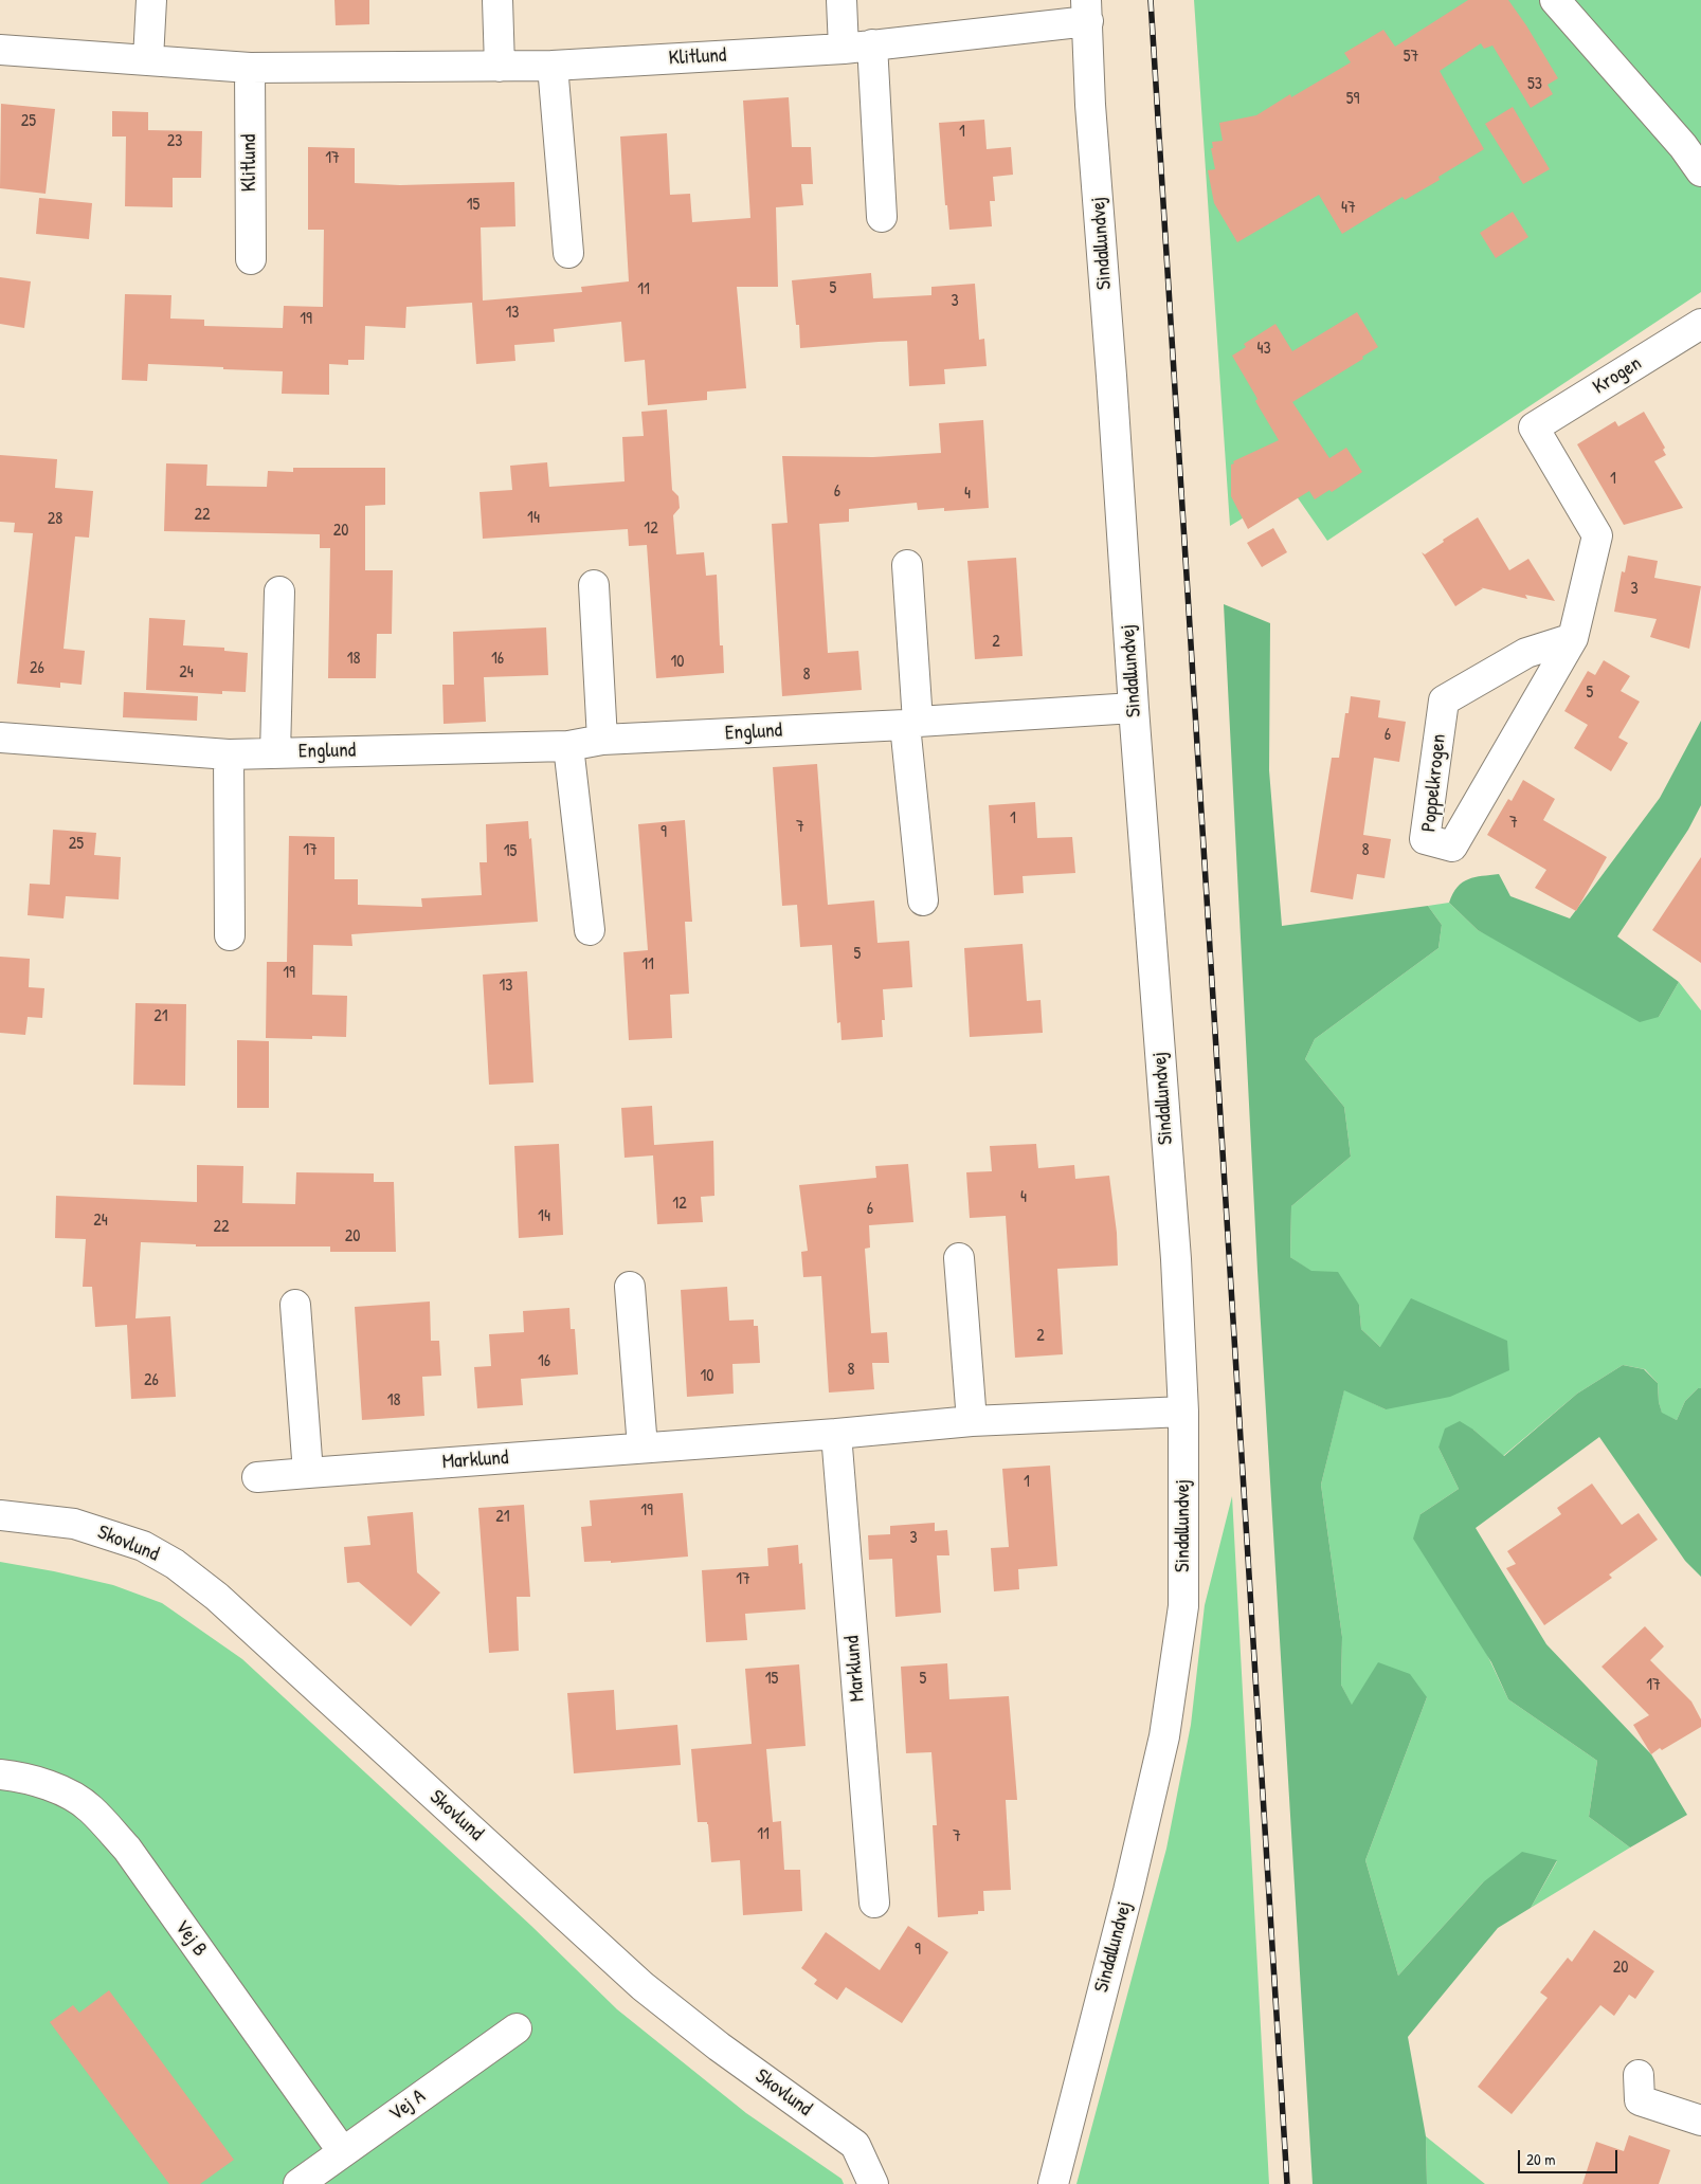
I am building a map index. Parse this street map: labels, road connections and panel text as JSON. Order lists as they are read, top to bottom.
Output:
{
  "streets": {
    "street": [
      "Klitlund",
      "Sindallundvej",
      "Krogen",
      "Englund",
      "Poppelkrogen",
      "Marklund",
      "Skovlund",
      "Vej B",
      "Vej A"
    ]
  },
  "crossings": [
    ["Klitlund", "Sindallundvej"],
    ["Sindallundvej", "Englund"],
    ["Sindallundvej", "Marklund"],
    ["Krogen", "Poppelkrogen"],
    ["Vej B", "Vej A"]
  ],
  "house_numbers": [
    "57",
    "53",
    "59",
    "25",
    "1",
    "23",
    "17",
    "15",
    "47",
    "5",
    "11",
    "3",
    "13",
    "19",
    "43",
    "1",
    "6",
    "4",
    "22",
    "14",
    "28",
    "12",
    "20",
    "3",
    "2",
    "18",
    "16",
    "10",
    "26",
    "24",
    "8",
    "5",
    "6",
    "1",
    "7",
    "7",
    "9",
    "25",
    "17",
    "8",
    "15",
    "5",
    "11",
    "19",
    "13",
    "21",
    "4",
    "12",
    "6",
    "14",
    "24",
    "22",
    "20",
    "2",
    "16",
    "8",
    "10",
    "26",
    "18",
    "1",
    "19",
    "21",
    "3",
    "17",
    "15",
    "5",
    "17",
    "11",
    "7",
    "9",
    "20"
  ],
  "scale_bar": "20 m"
}
